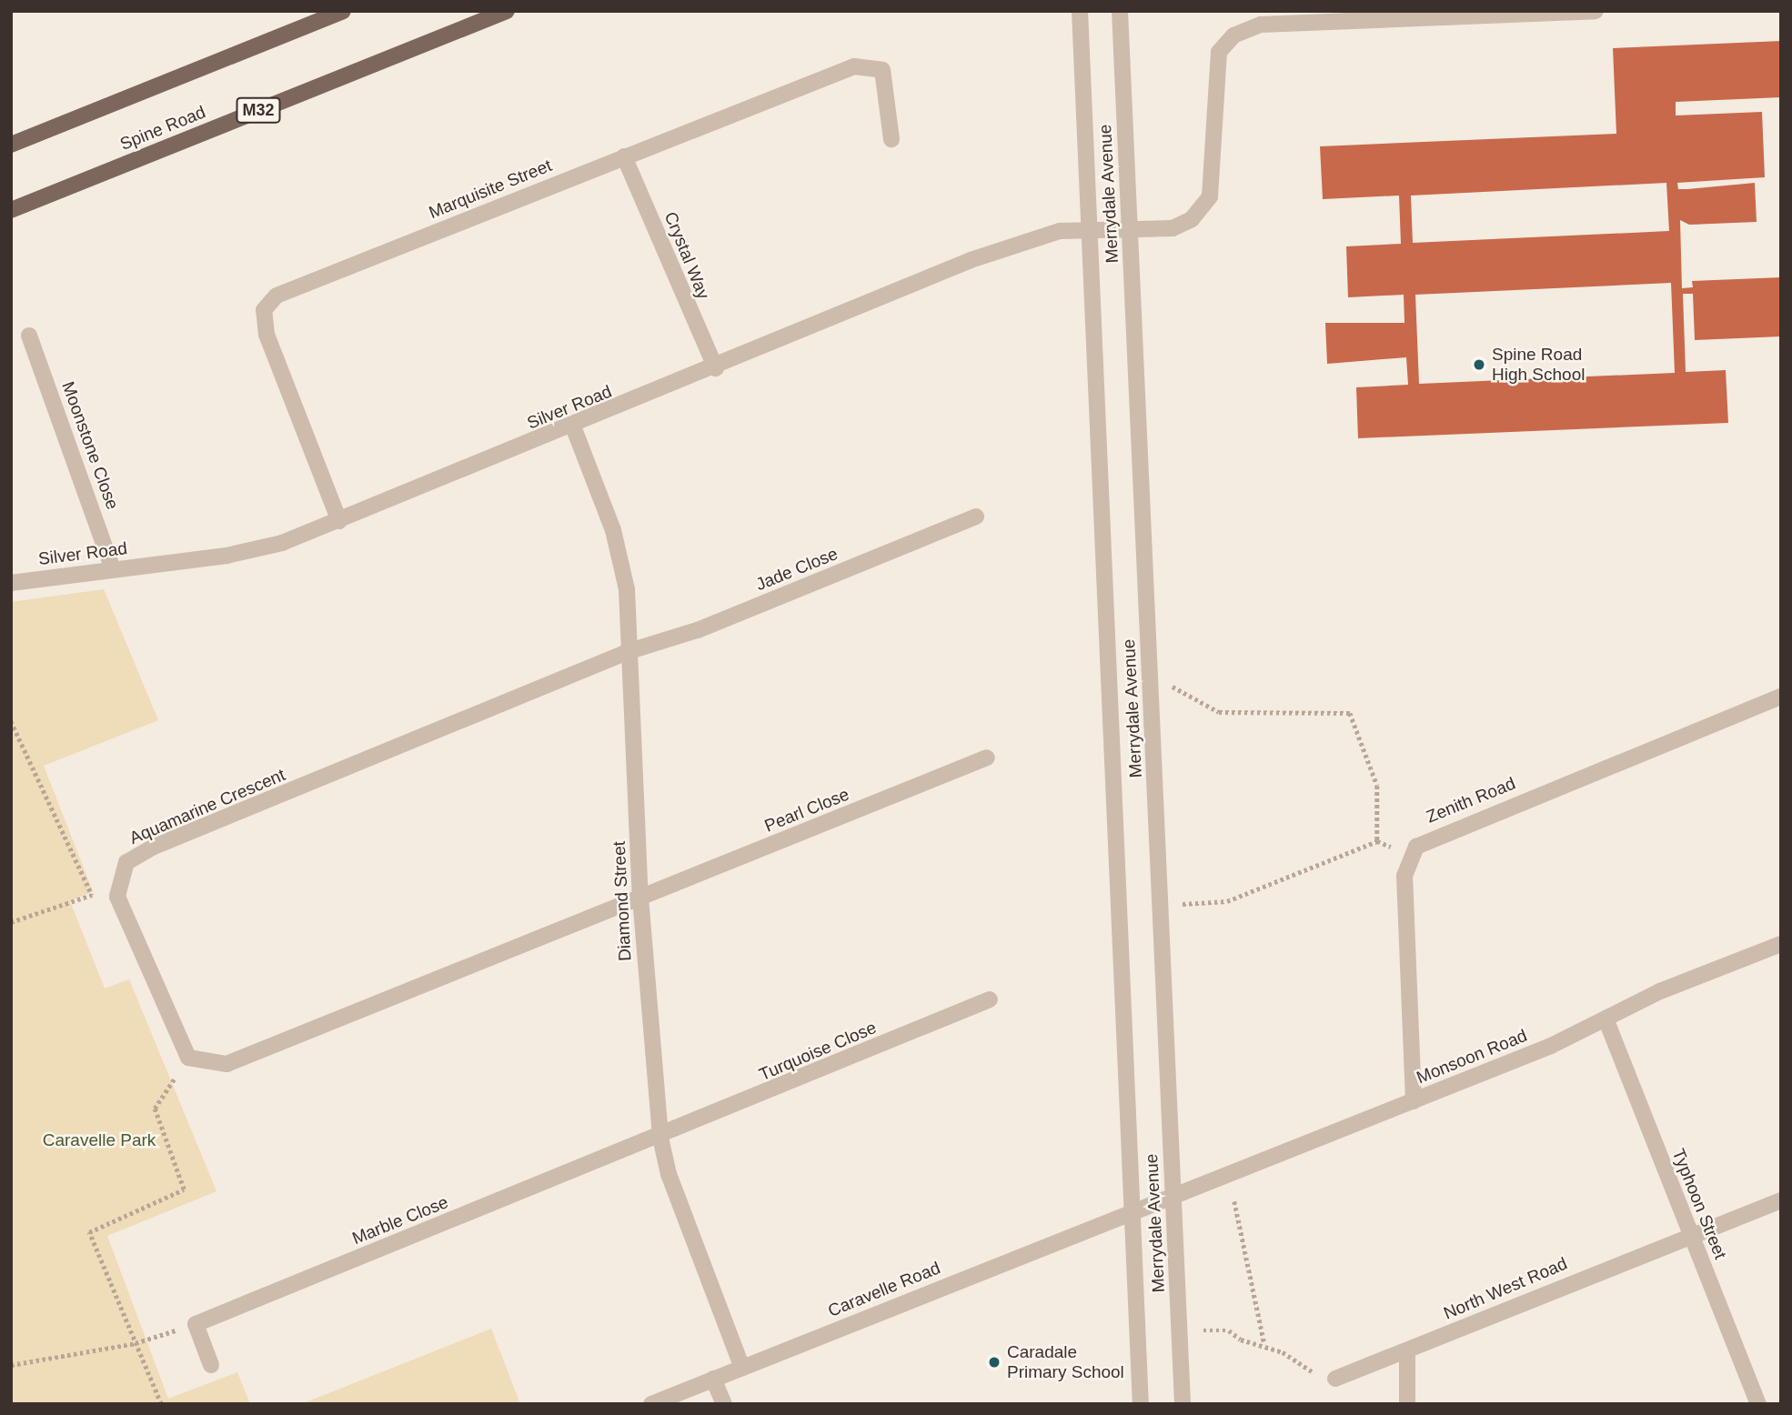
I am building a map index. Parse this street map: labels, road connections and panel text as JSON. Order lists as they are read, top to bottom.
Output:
{
  "streets": {
    "main road": ["M32", "Spine Road"],
    "street": [
      "Marquisite Street",
      "Merrydale Avenue",
      "Crystal Way",
      "Silver Road",
      "Moonstone Close",
      "Jade Close",
      "Zenith Road",
      "Aquamarine Crescent",
      "Pearl Close",
      "Diamond Street",
      "Turquoise Close",
      "Monsoon Road",
      "Typhoon Street",
      "Marble Close",
      "North West Road",
      "Caravelle Road"
    ]
  },
  "crossings": [
    ["Marquisite Street", "Crystal Way"],
    ["Marquisite Street", "Silver Road"],
    ["Merrydale Avenue", "Silver Road"],
    ["Merrydale Avenue", "Monsoon Road"],
    ["Merrydale Avenue", "Caravelle Road"],
    ["Crystal Way", "Silver Road"],
    ["Silver Road", "Moonstone Close"],
    ["Silver Road", "Diamond Street"],
    ["Jade Close", "Aquamarine Crescent"],
    ["Jade Close", "Diamond Street"],
    ["Zenith Road", "Monsoon Road"],
    ["Aquamarine Crescent", "Diamond Street"],
    ["Pearl Close", "Diamond Street"],
    ["Diamond Street", "Turquoise Close"],
    ["Diamond Street", "Marble Close"],
    ["Diamond Street", "Caravelle Road"],
    ["Turquoise Close", "Marble Close"],
    ["Monsoon Road", "Typhoon Street"],
    ["Monsoon Road", "Caravelle Road"],
    ["Typhoon Street", "North West Road"]
  ],
  "parks": ["Caravelle Park"],
  "places": ["Spine Road High School", "Caradale Primary School"]
}
